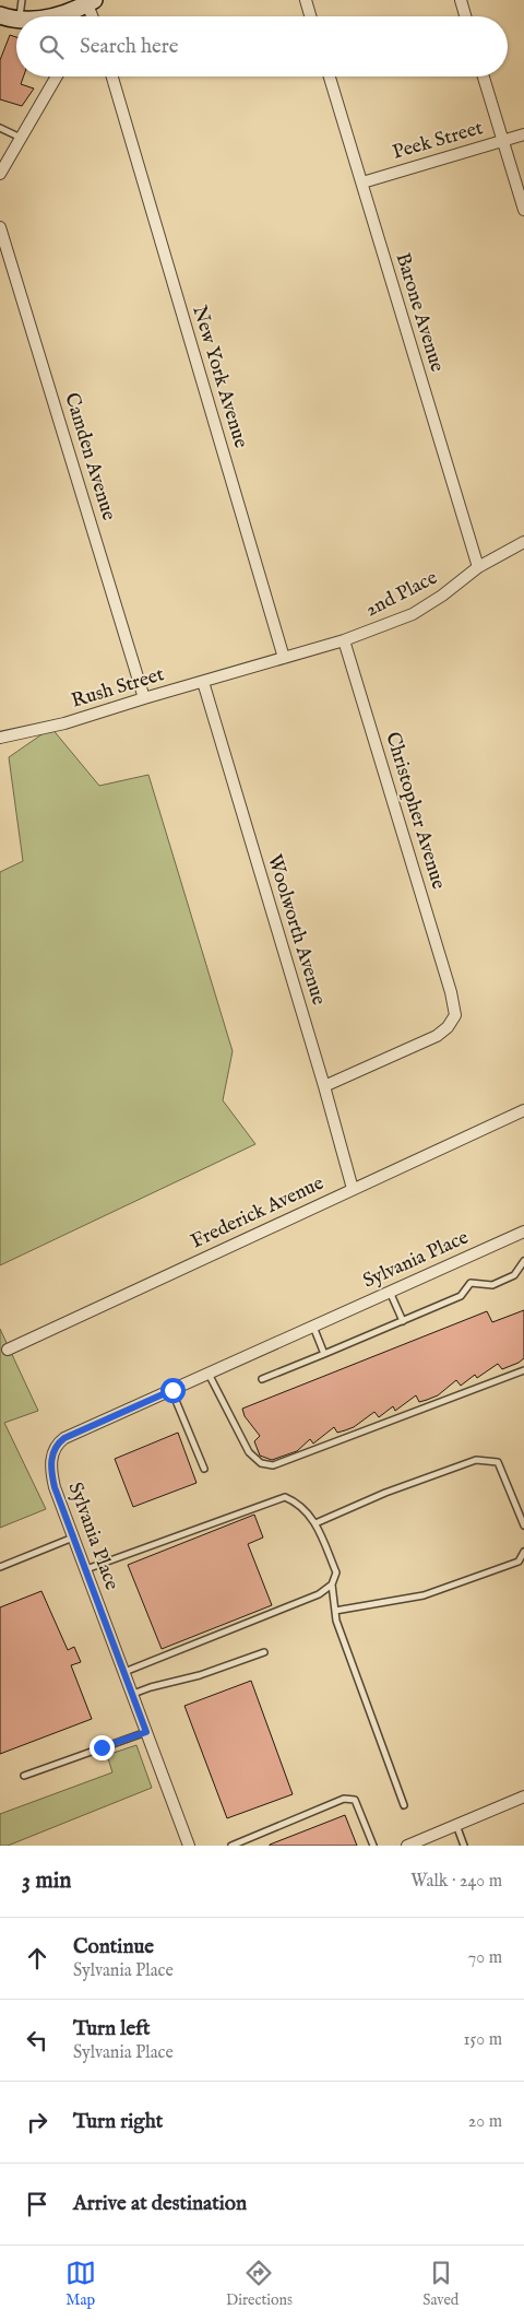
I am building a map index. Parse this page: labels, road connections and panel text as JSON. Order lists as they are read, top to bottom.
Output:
{
  "streets": {
    "street": [
      "Peek Street",
      "Barone Avenue",
      "New York Avenue",
      "Camden Avenue",
      "2nd Place",
      "Rush Street",
      "Christopher Avenue",
      "Woolworth Avenue",
      "Frederick Avenue",
      "Sylvania Place"
    ]
  },
  "crossings": [
    ["Peek Street", "Barone Avenue"],
    ["Barone Avenue", "2nd Place"],
    ["New York Avenue", "2nd Place"],
    ["New York Avenue", "Rush Street"],
    ["Camden Avenue", "Rush Street"],
    ["2nd Place", "Rush Street"],
    ["2nd Place", "Christopher Avenue"],
    ["Rush Street", "Woolworth Avenue"],
    ["Christopher Avenue", "Woolworth Avenue"],
    ["Woolworth Avenue", "Frederick Avenue"]
  ],
  "page": {
    "search": "Search here",
    "heading": ["3 min", "Walk · 240 m"],
    "list": [
      ["Continue", "Sylvania Place", "70 m"],
      ["Turn left", "Sylvania Place", "150 m"],
      ["Turn right", "20 m"],
      "Arrive at destination"
    ],
    "nav": ["Map", "Directions", "Saved"]
  }
}
